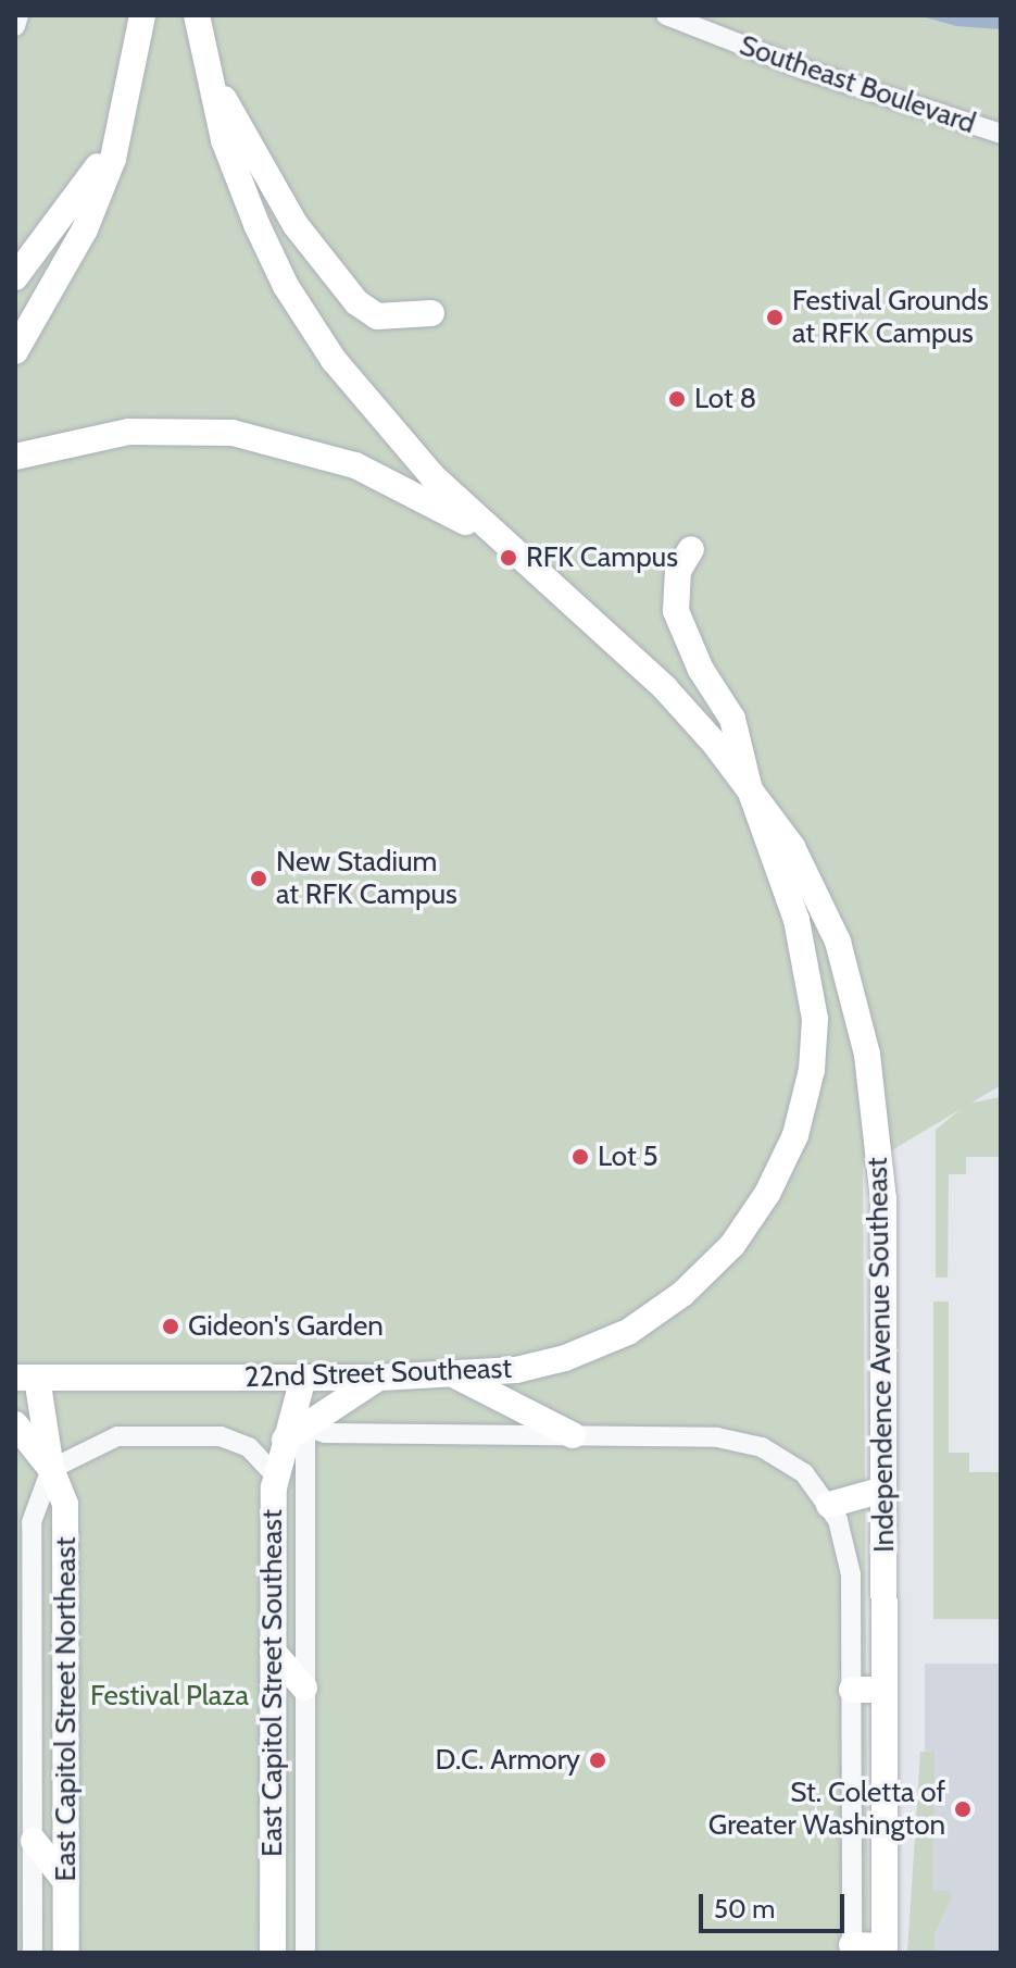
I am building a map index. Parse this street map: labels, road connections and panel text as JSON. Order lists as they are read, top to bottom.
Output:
{
  "streets": {
    "main road": [
      "Independence Avenue Southeast",
      "22nd Street Southeast",
      "East Capitol Street Southeast",
      "East Capitol Street Northeast"
    ],
    "street": ["Southeast Boulevard"]
  },
  "crossings": [
    ["Independence Avenue Southeast", "22nd Street Southeast"],
    ["22nd Street Southeast", "East Capitol Street Southeast"]
  ],
  "parks": ["Festival Plaza"],
  "places": [
    "Festival Grounds at RFK Campus",
    "Lot 8",
    "RFK Campus",
    "New Stadium at RFK Campus",
    "Lot 5",
    "Gideon's Garden",
    "D.C. Armory",
    "St. Coletta of Greater Washington"
  ],
  "scale_bar": "50 m"
}
